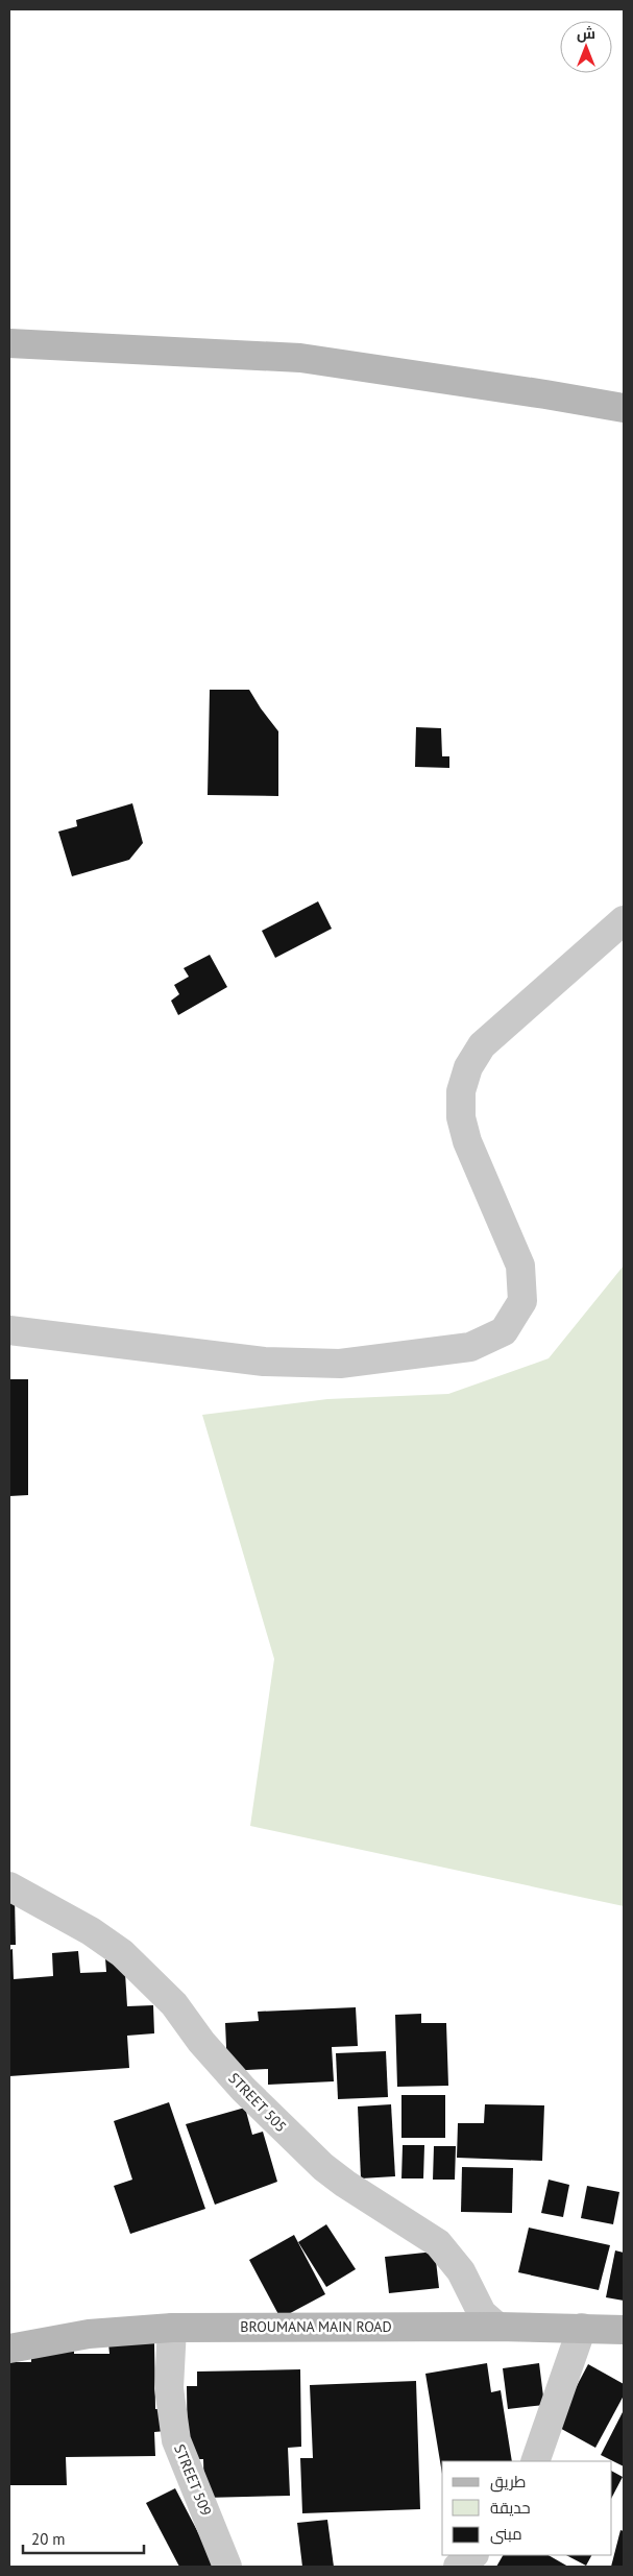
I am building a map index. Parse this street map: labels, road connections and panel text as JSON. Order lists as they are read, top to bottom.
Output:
{
  "streets": {
    "street": ["STREET 505", "BROUMANA MAIN ROAD", "STREET 509"]
  },
  "crossings": [
    ["STREET 505", "BROUMANA MAIN ROAD"],
    ["BROUMANA MAIN ROAD", "STREET 509"]
  ],
  "legend": ["طريق", "حديقة", "مبنى"],
  "scale_bar": "20 m",
  "north": "top"
}
